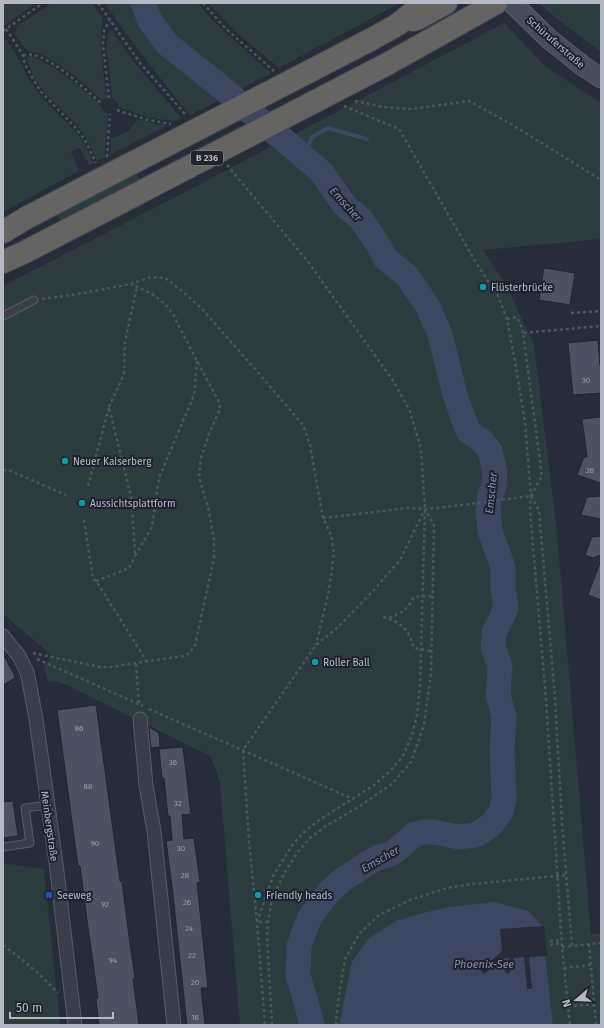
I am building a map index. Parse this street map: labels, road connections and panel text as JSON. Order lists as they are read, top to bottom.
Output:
{
  "streets": {
    "highway": ["B 236"],
    "main road": ["Schüruferstraße"],
    "street": ["Meinbergstraße"]
  },
  "water": ["Emscher", "Phoenix-See"],
  "places": {
    "other": [
      "Flüsterbrücke",
      "Neuer Kaiserberg",
      "Aussichtsplattform",
      "Roller Ball",
      "Friendly heads"
    ],
    "transit": ["Seeweg"]
  },
  "house_numbers": [
    "30",
    "26",
    "86",
    "36",
    "88",
    "32",
    "90",
    "30",
    "28",
    "26",
    "92",
    "24",
    "22",
    "94",
    "20",
    "16"
  ],
  "scale_bar": "50 m",
  "north": "left"
}
